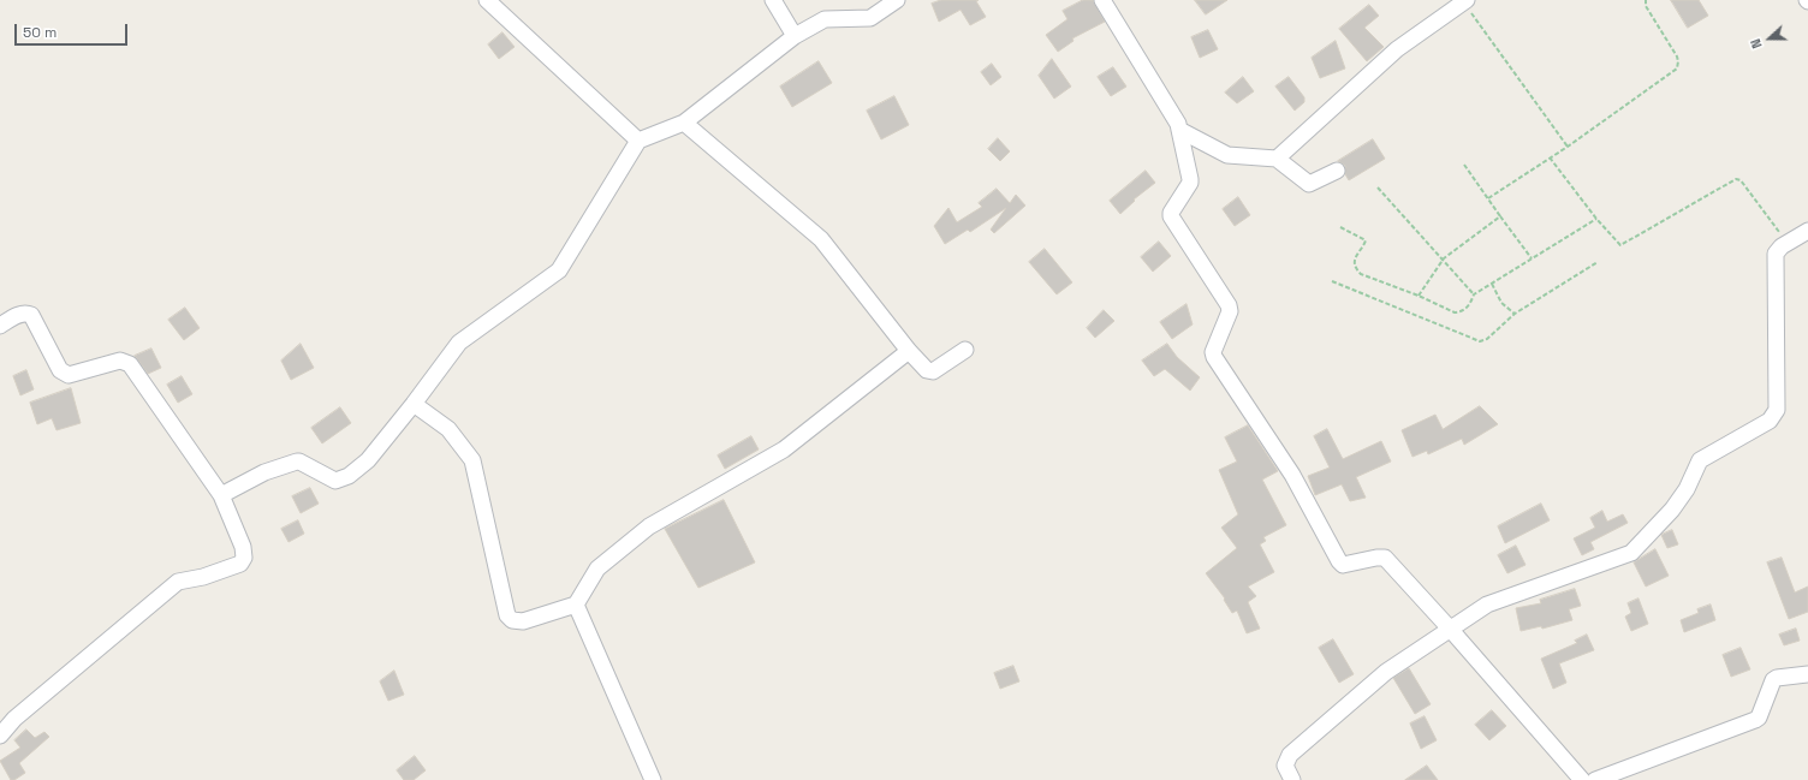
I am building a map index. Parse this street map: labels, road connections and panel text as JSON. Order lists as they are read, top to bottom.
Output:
{
  "scale_bar": "50 m",
  "north": "left"
}
